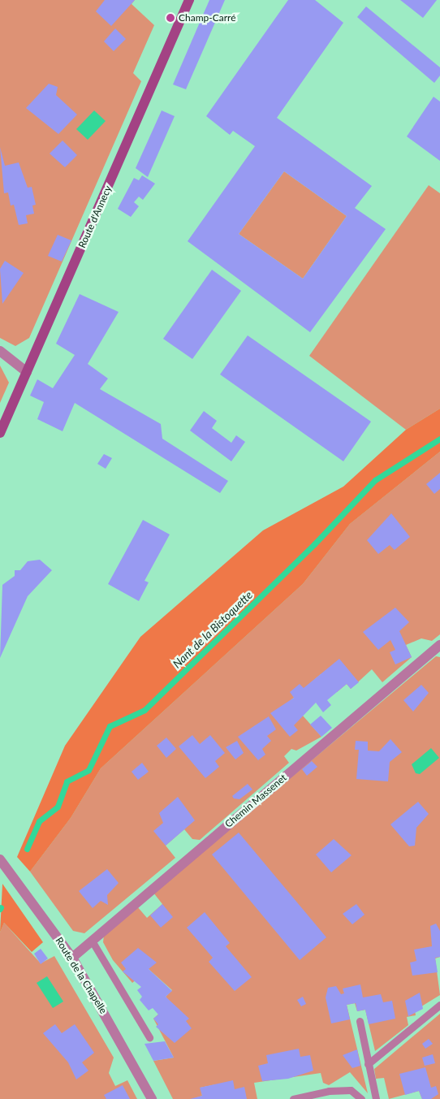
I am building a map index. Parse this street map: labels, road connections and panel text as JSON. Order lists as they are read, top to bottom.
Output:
{
  "streets": {
    "main road": ["Route d'Annecy"],
    "street": ["Chemin Massenet", "Route de la Chapelle"]
  },
  "crossings": [
    ["Chemin Massenet", "Route de la Chapelle"]
  ],
  "water": ["Nant de la Bistoquette"],
  "places": ["Champ-Carré"]
}
